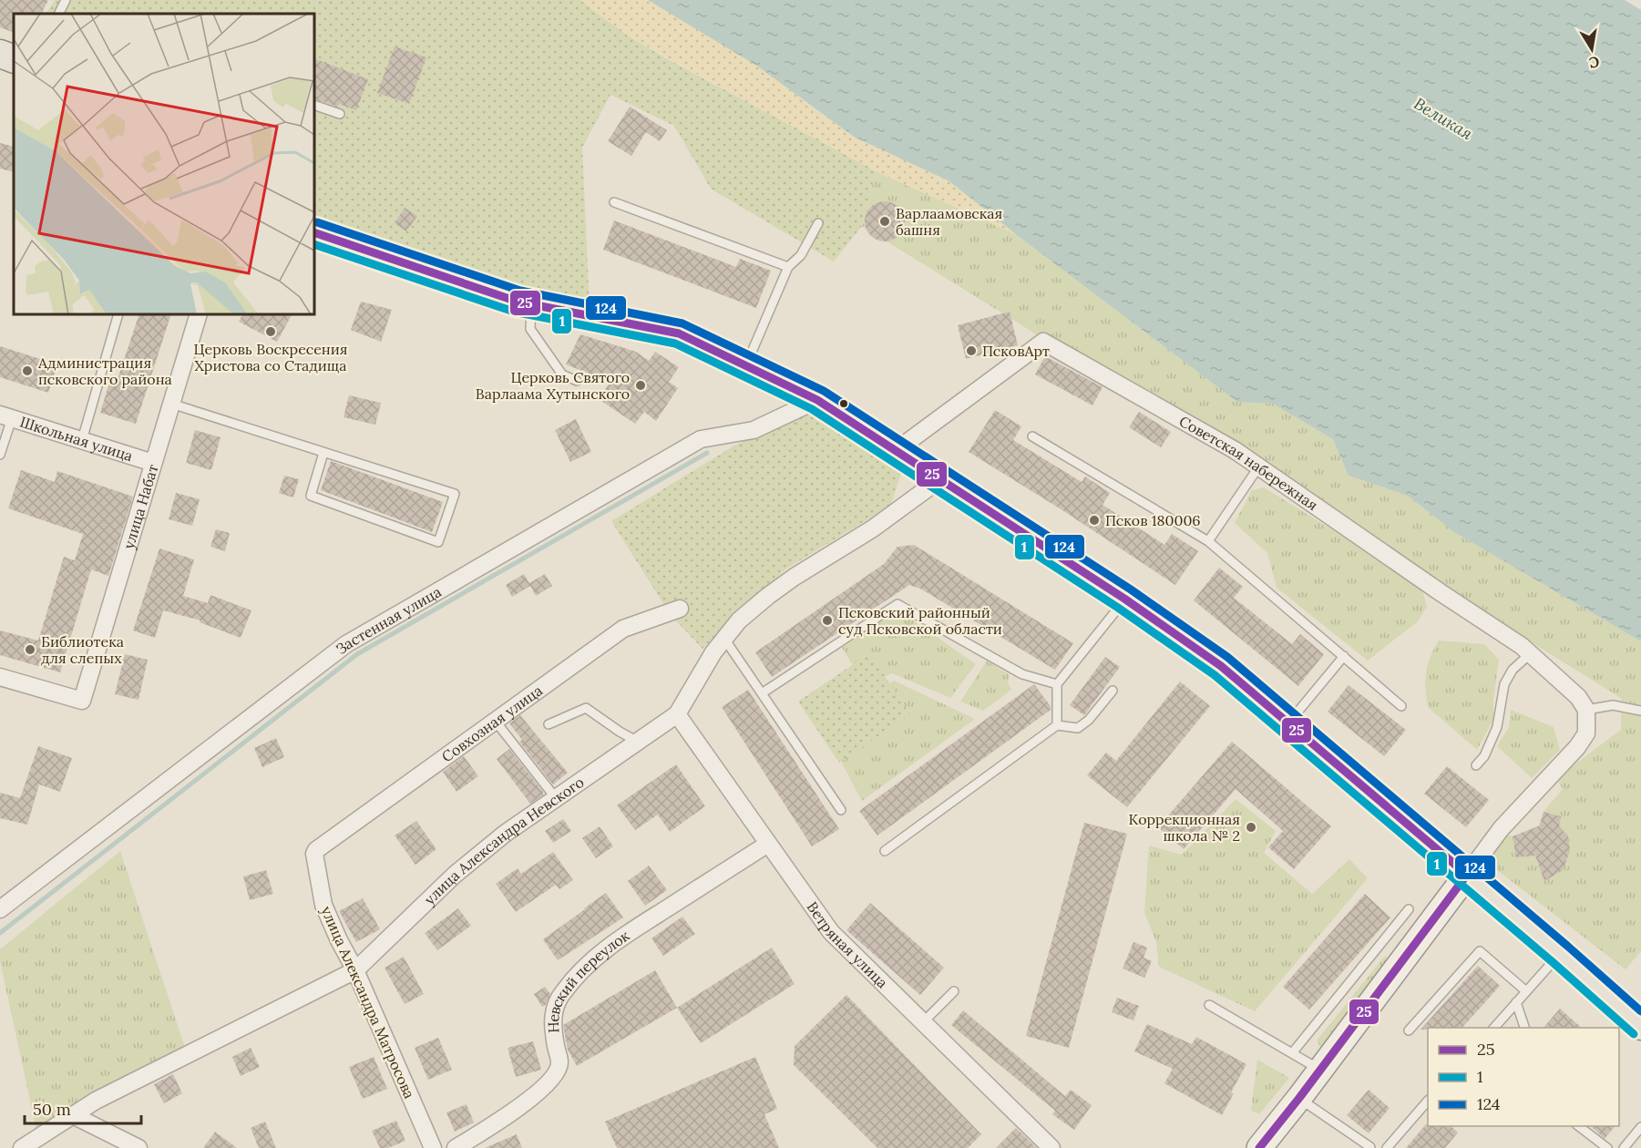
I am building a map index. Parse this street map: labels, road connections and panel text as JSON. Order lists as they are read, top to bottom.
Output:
{
  "streets": {
    "street": [
      "Школьная улица",
      "Советская набережная",
      "улица Набат",
      "Застенная улица",
      "Совхозная улица",
      "улица Александра Невского",
      "Ветряная улица",
      "Невский переулок",
      "улица Александра Матросова"
    ]
  },
  "crossings": [
    ["Школьная улица", "улица Набат"],
    ["Совхозная улица", "улица Александра Матросова"],
    ["улица Александра Невского", "Ветряная улица"],
    ["улица Александра Невского", "улица Александра Матросова"],
    ["Ветряная улица", "Невский переулок"]
  ],
  "water": ["Великая"],
  "places": [
    "Варлаамовская башня",
    "Церковь Воскресения Христова со Стадища",
    "ПсковАрт",
    "Администрация псковского района",
    "Церковь Святого Варлаама Хутынского",
    "Псков 180006",
    "Псковский районный суд Псковской области",
    "Библиотека для слепых",
    "Коррекционная школа № 2"
  ],
  "lines": ["transit line 124", "transit line 25", "transit line 1"],
  "legend": ["25", "1", "124"],
  "scale_bar": "50 m",
  "north": "bottom"
}
